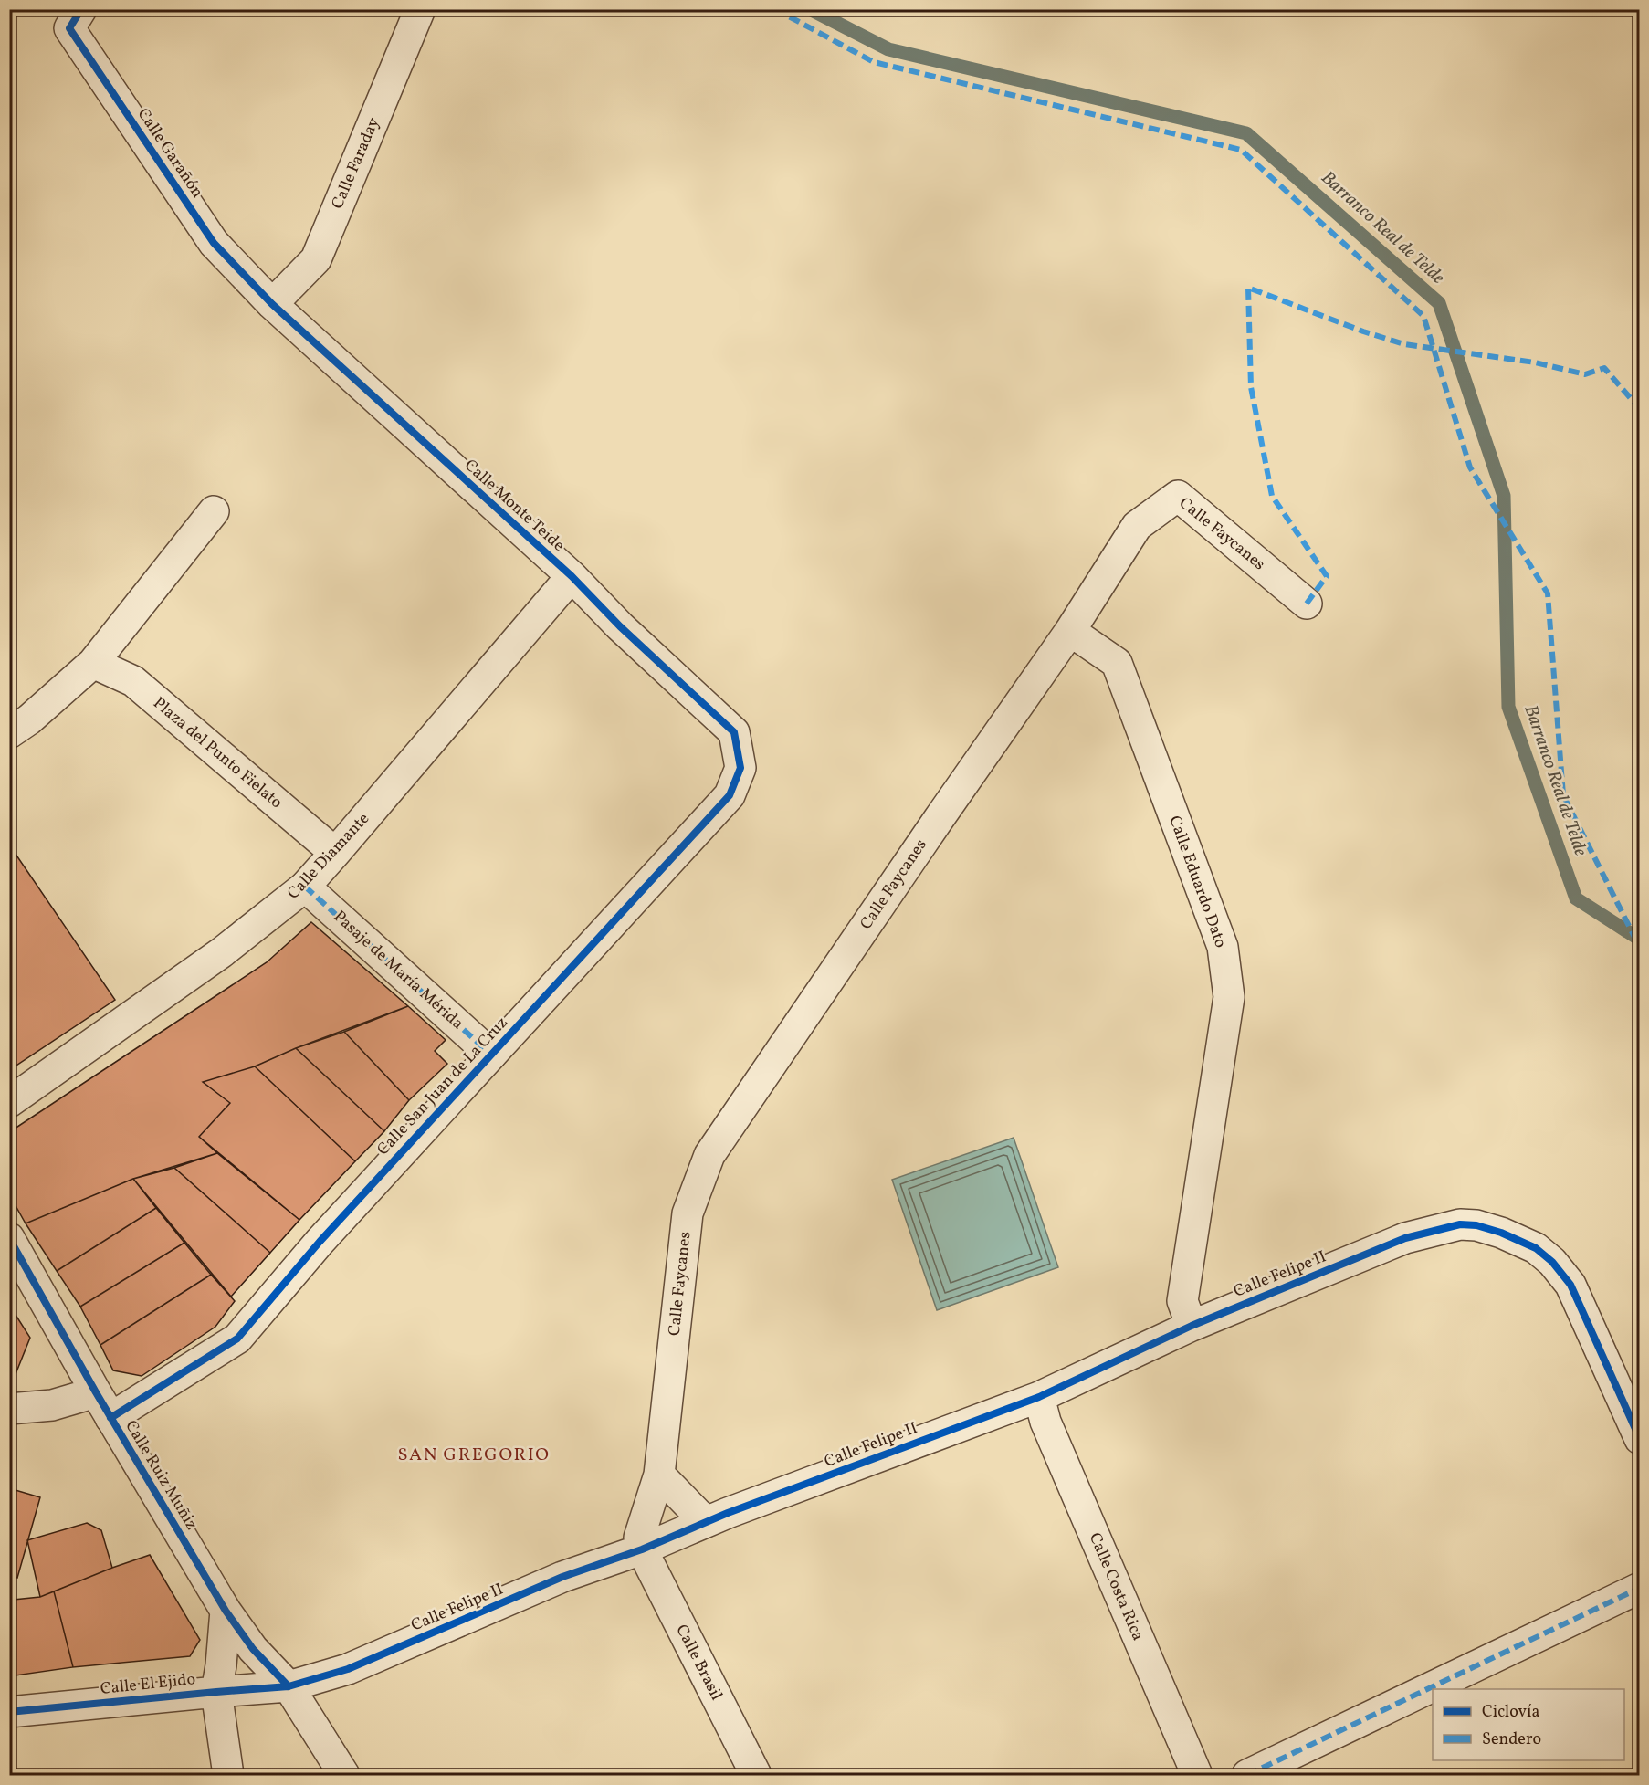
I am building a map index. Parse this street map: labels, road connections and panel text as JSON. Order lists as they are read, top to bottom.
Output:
{
  "streets": {
    "street": [
      "Calle Garañón",
      "Calle Faraday",
      "Calle Monte Teide",
      "Calle Faycanes",
      "Plaza del Punto Fielato",
      "Calle Diamante",
      "Calle Eduardo Dato",
      "Pasaje de María Mérida",
      "Calle San Juan de La Cruz",
      "Calle Felipe II",
      "Calle Ruiz Muñiz",
      "Calle Costa Rica",
      "Calle Brasil",
      "Calle El Ejido"
    ]
  },
  "crossings": [
    ["Calle Garañón", "Calle Faraday"],
    ["Calle Garañón", "Calle Monte Teide"],
    ["Calle Faraday", "Calle Monte Teide"],
    ["Calle Monte Teide", "Calle Diamante"],
    ["Calle Monte Teide", "Calle San Juan de La Cruz"],
    ["Calle Faycanes", "Calle Eduardo Dato"],
    ["Calle Faycanes", "Calle Felipe II"],
    ["Calle Faycanes", "Calle Brasil"],
    ["Plaza del Punto Fielato", "Calle Diamante"],
    ["Calle Diamante", "Pasaje de María Mérida"],
    ["Calle Eduardo Dato", "Calle Felipe II"],
    ["Pasaje de María Mérida", "Calle San Juan de La Cruz"],
    ["Calle San Juan de La Cruz", "Calle Ruiz Muñiz"],
    ["Calle Felipe II", "Calle Ruiz Muñiz"],
    ["Calle Felipe II", "Calle Costa Rica"],
    ["Calle Felipe II", "Calle Brasil"],
    ["Calle Felipe II", "Calle El Ejido"],
    ["Calle Ruiz Muñiz", "Calle El Ejido"]
  ],
  "districts": ["SAN GREGORIO"],
  "water": ["Barranco Real de Telde"],
  "legend": ["Ciclovía", "Sendero"]
}
